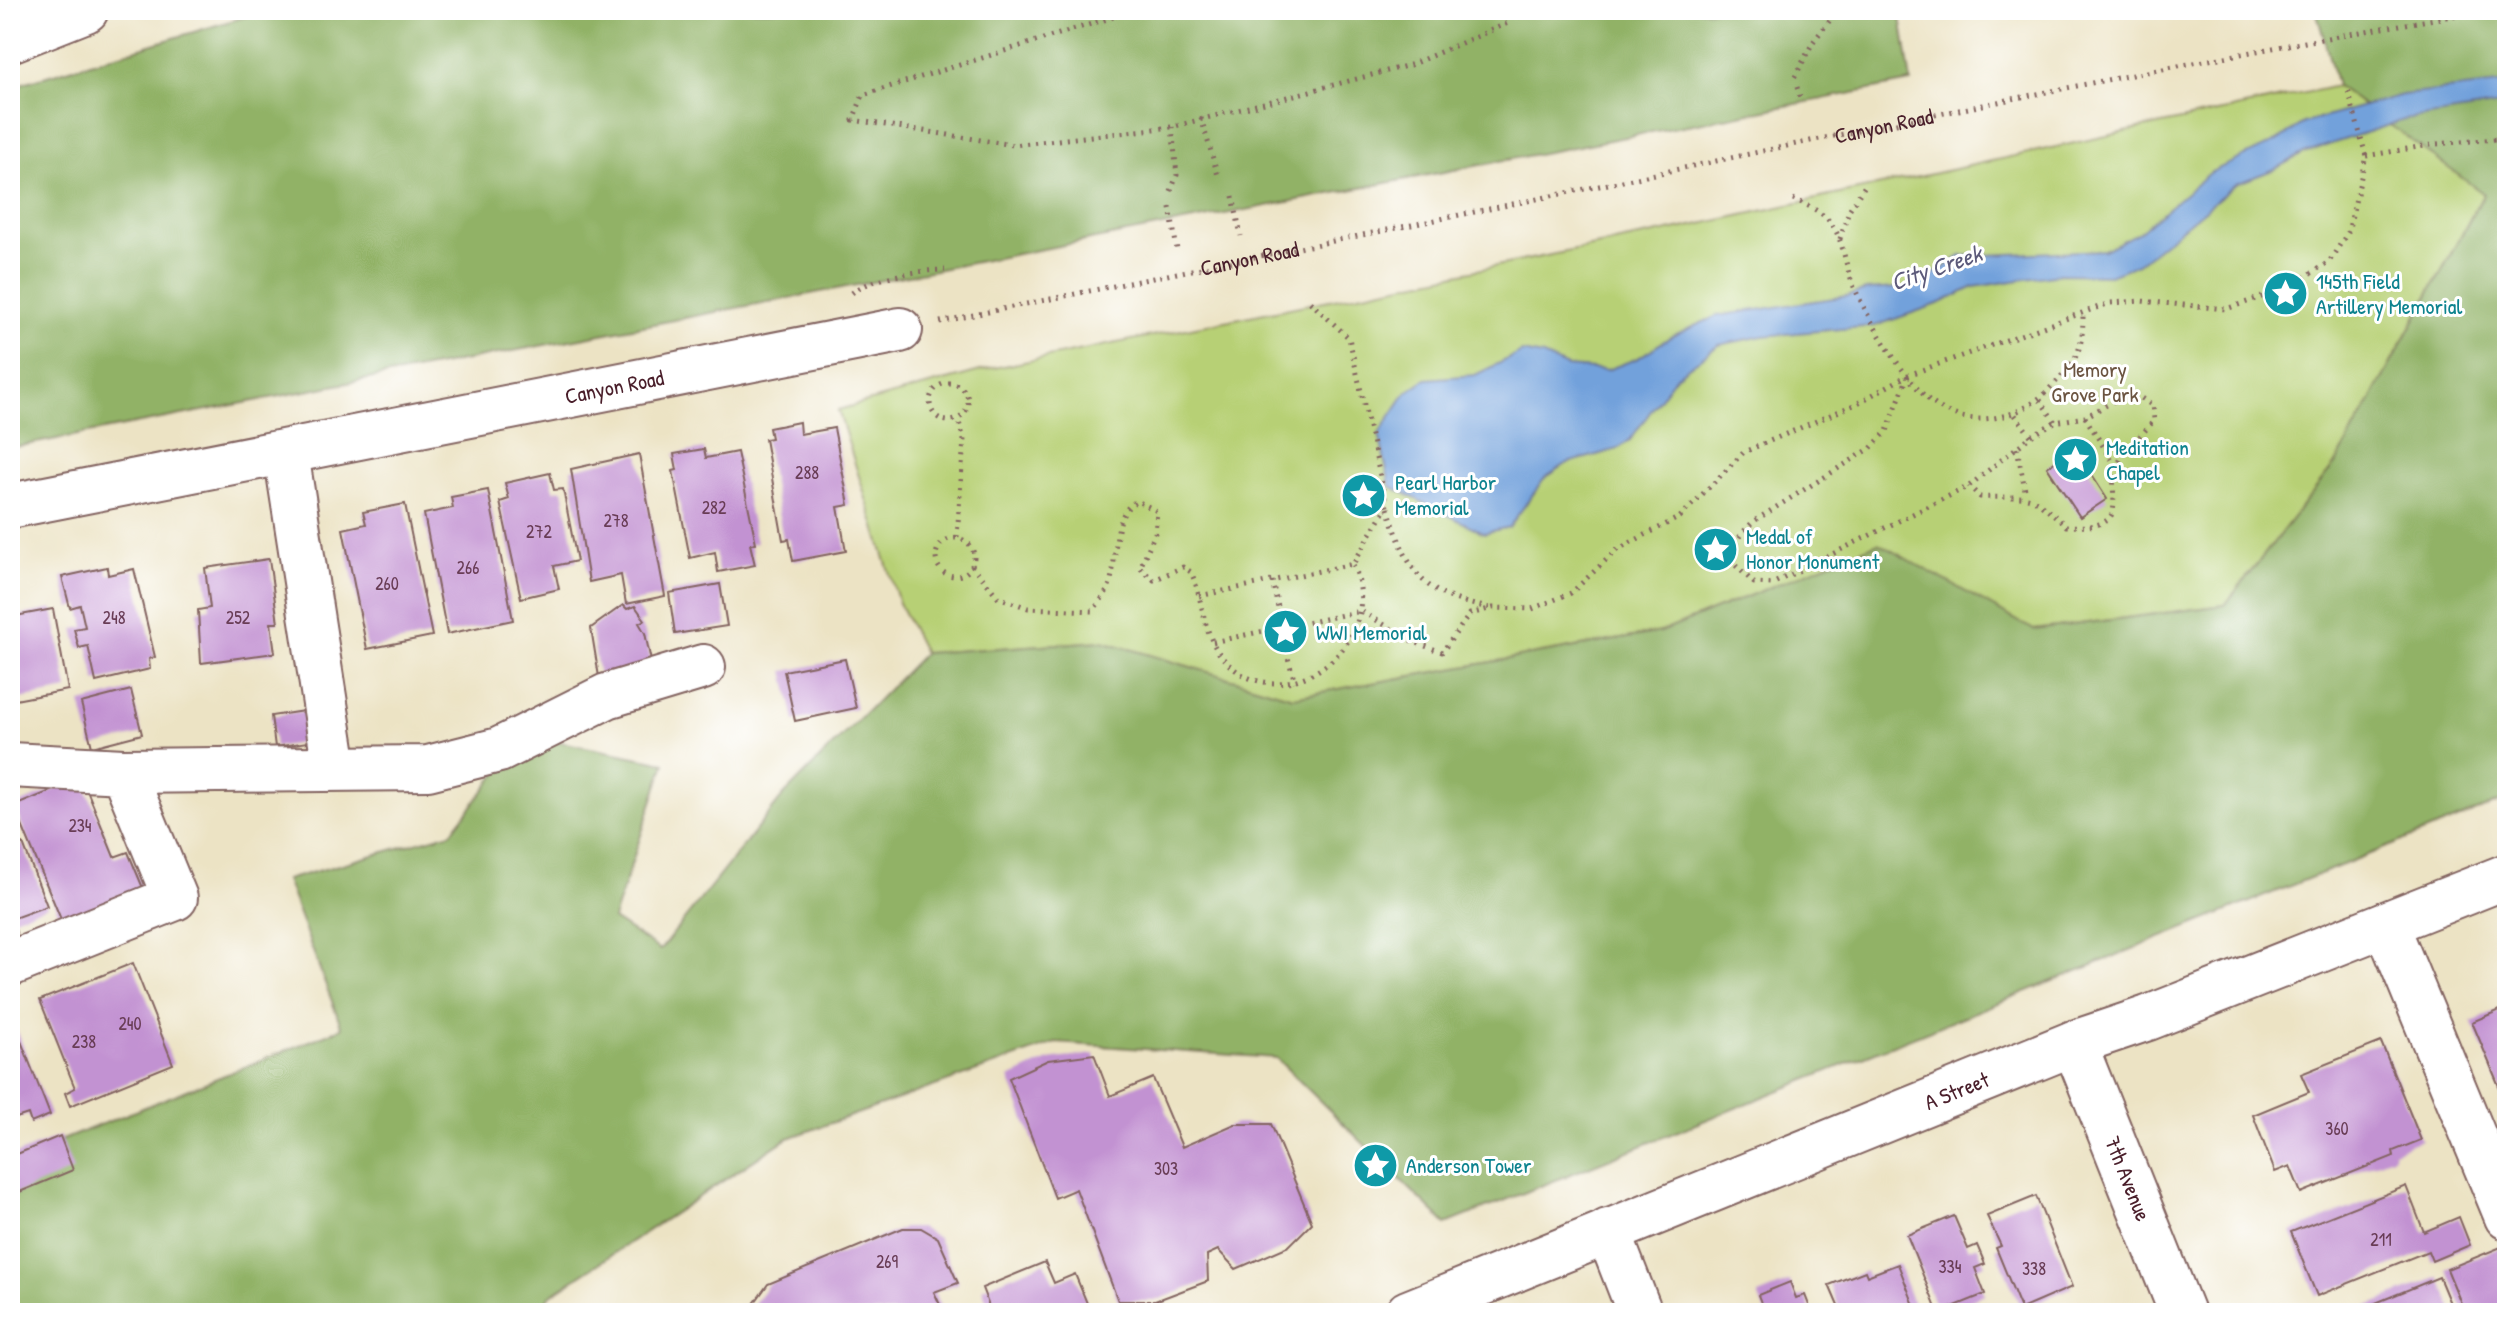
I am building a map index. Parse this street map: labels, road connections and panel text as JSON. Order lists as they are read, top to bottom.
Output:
{
  "streets": {
    "street": ["Canyon Road", "A Street", "7th Avenue"]
  },
  "crossings": [
    ["A Street", "7th Avenue"]
  ],
  "water": ["City Creek"],
  "parks": ["Memory Grove Park"],
  "places": {
    "place": [
      "145th Field Artillery Memorial",
      "Meditation Chapel",
      "Pearl Harbor Memorial",
      "Medal of Honor Monument",
      "WWI Memorial",
      "Anderson Tower"
    ]
  },
  "house_numbers": [
    "288",
    "282",
    "278",
    "272",
    "266",
    "260",
    "248",
    "252",
    "234",
    "240",
    "238",
    "360",
    "303",
    "211",
    "269",
    "334",
    "338"
  ]
}
